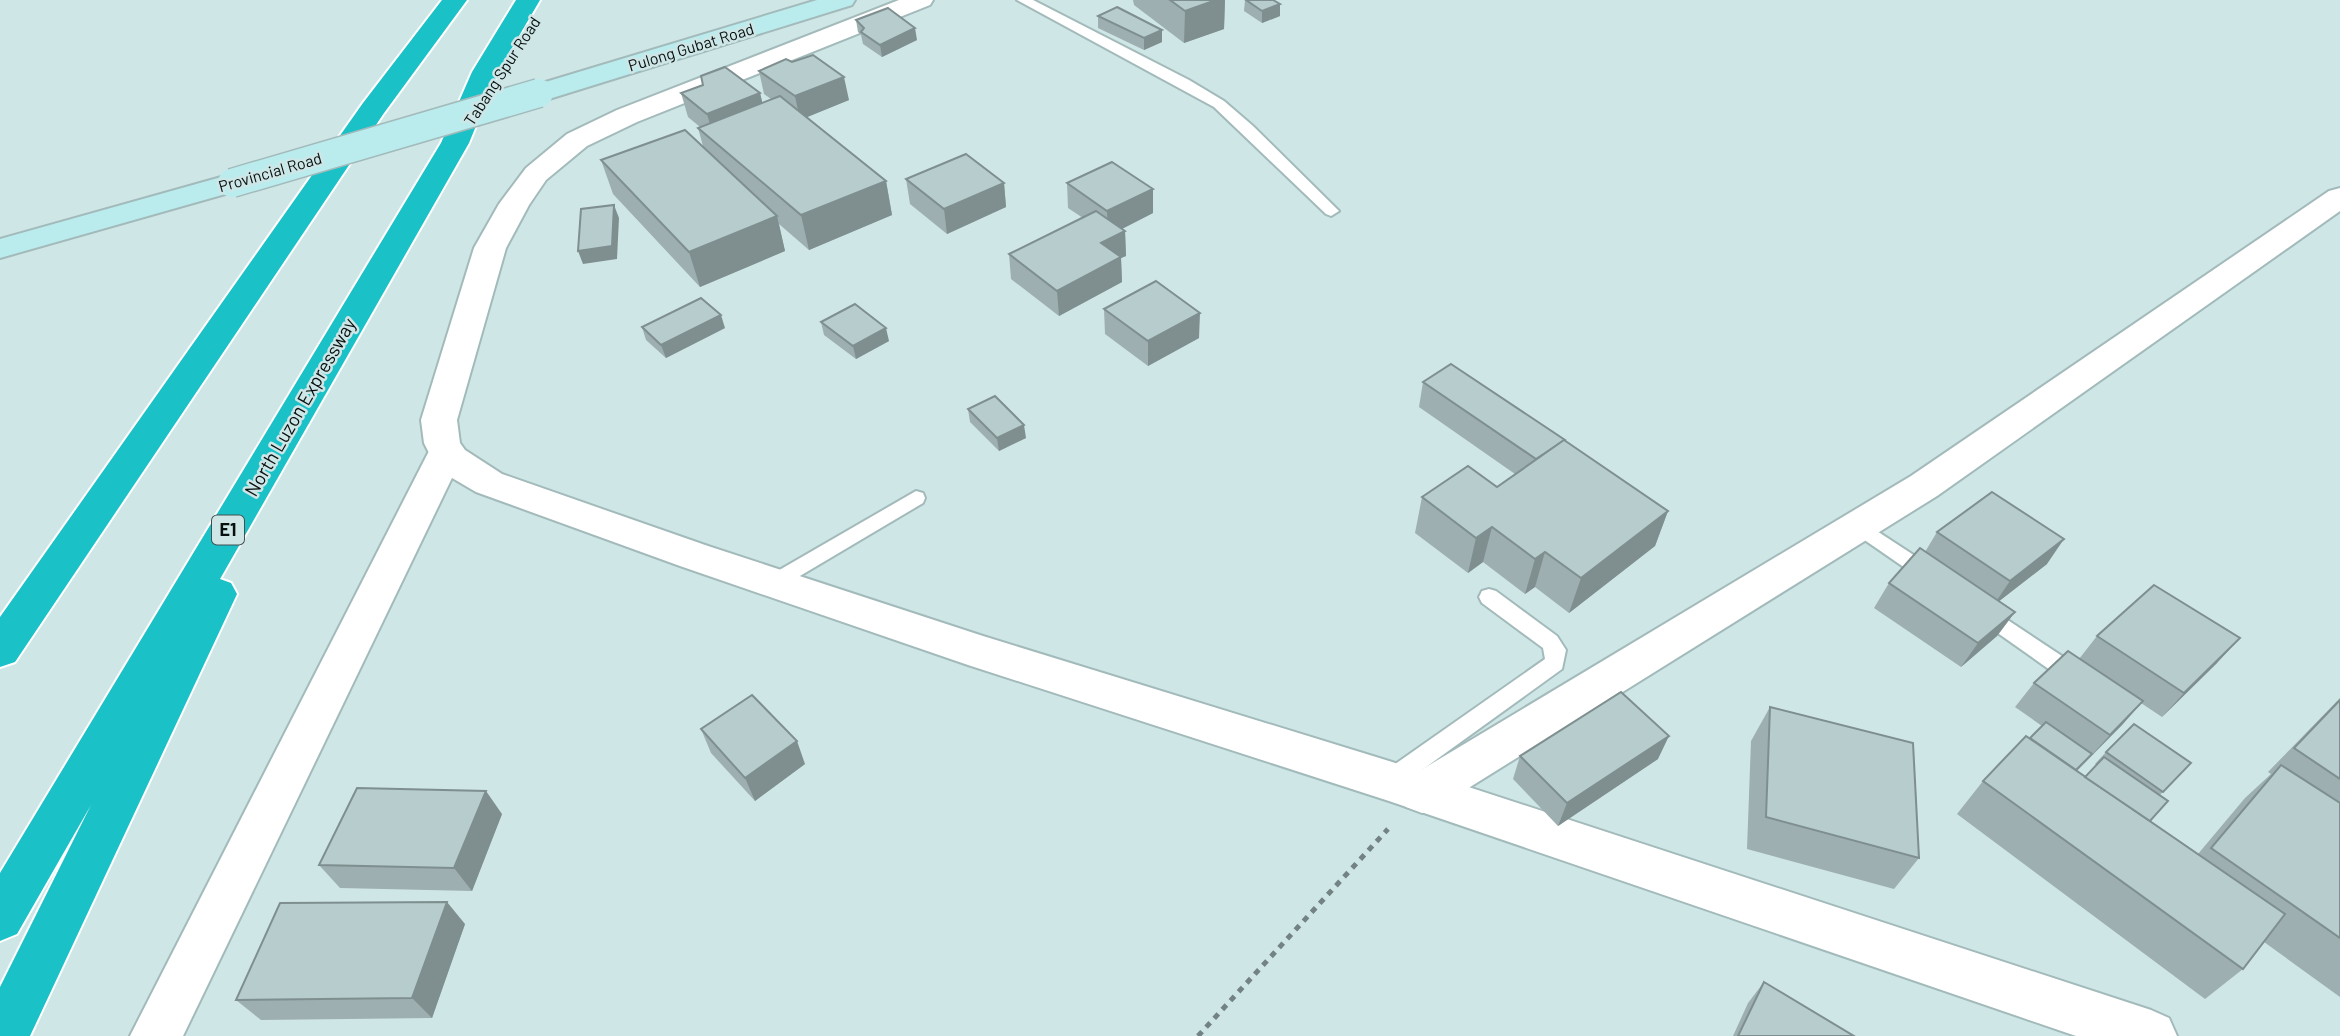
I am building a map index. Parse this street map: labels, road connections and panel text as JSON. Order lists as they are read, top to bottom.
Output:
{
  "streets": {
    "highway": ["Tabang Spur Road", "North Luzon Expressway", "E1"],
    "main road": ["Pulong Gubat Road", "Provincial Road"]
  },
  "crossings": [
    ["Pulong Gubat Road", "Provincial Road"],
    ["Tabang Spur Road", "North Luzon Expressway"]
  ]
}
